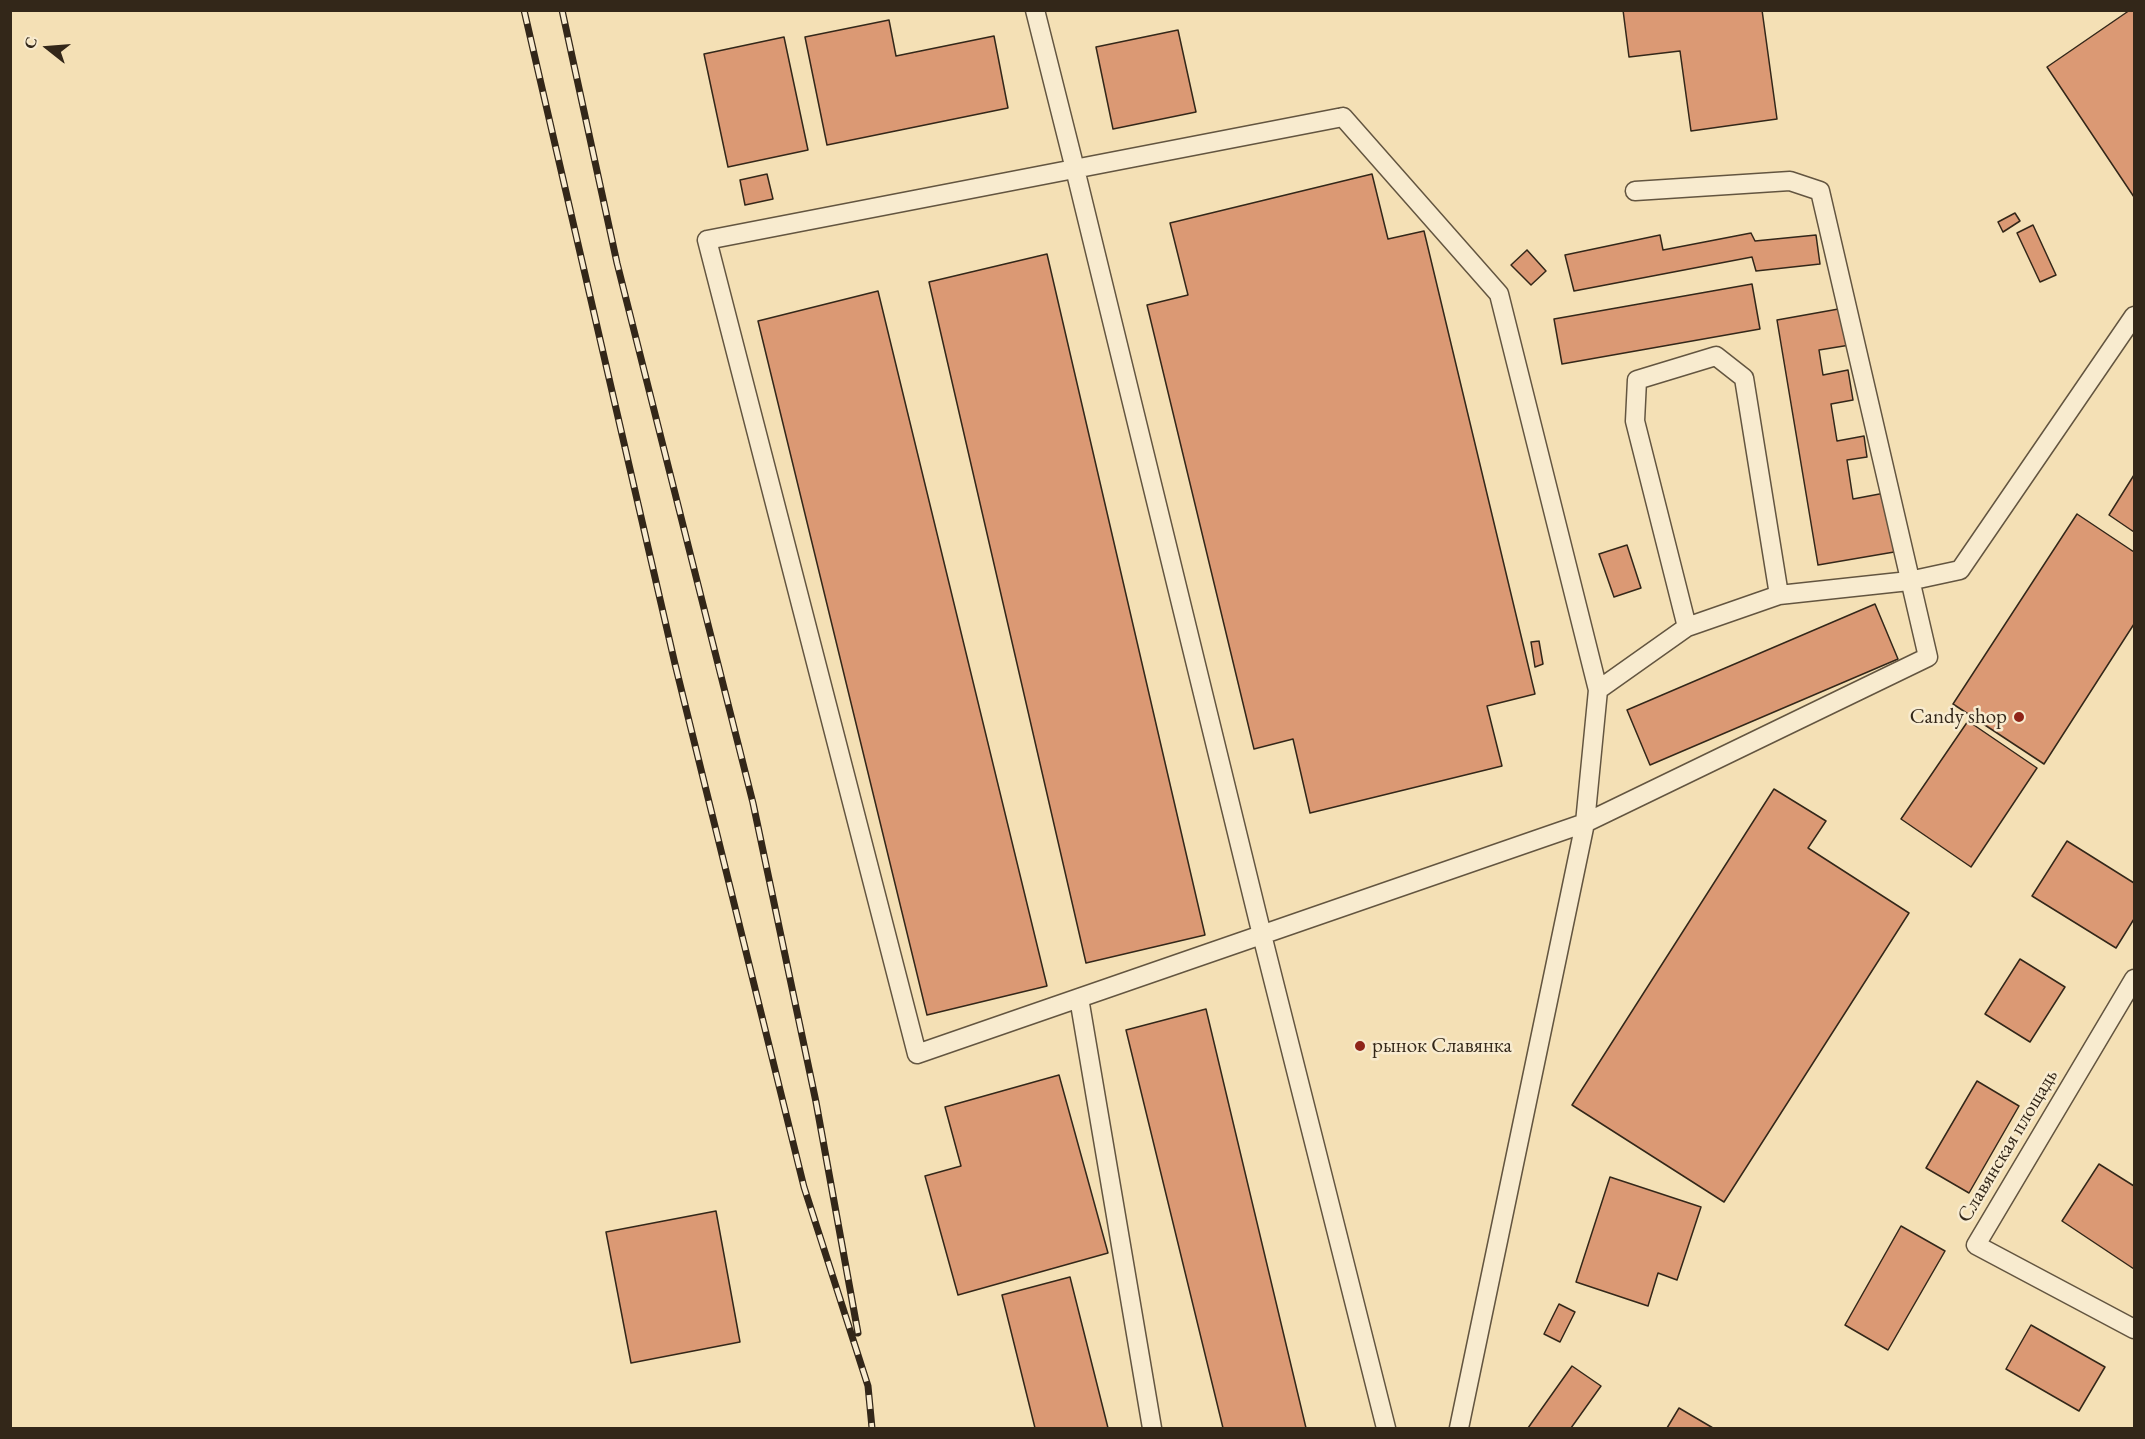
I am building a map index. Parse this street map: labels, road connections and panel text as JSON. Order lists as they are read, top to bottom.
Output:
{
  "streets": {
    "lane": ["Славянская площадь"]
  },
  "places": ["Candy shop", "рынок Славянка"],
  "north": "left"
}
